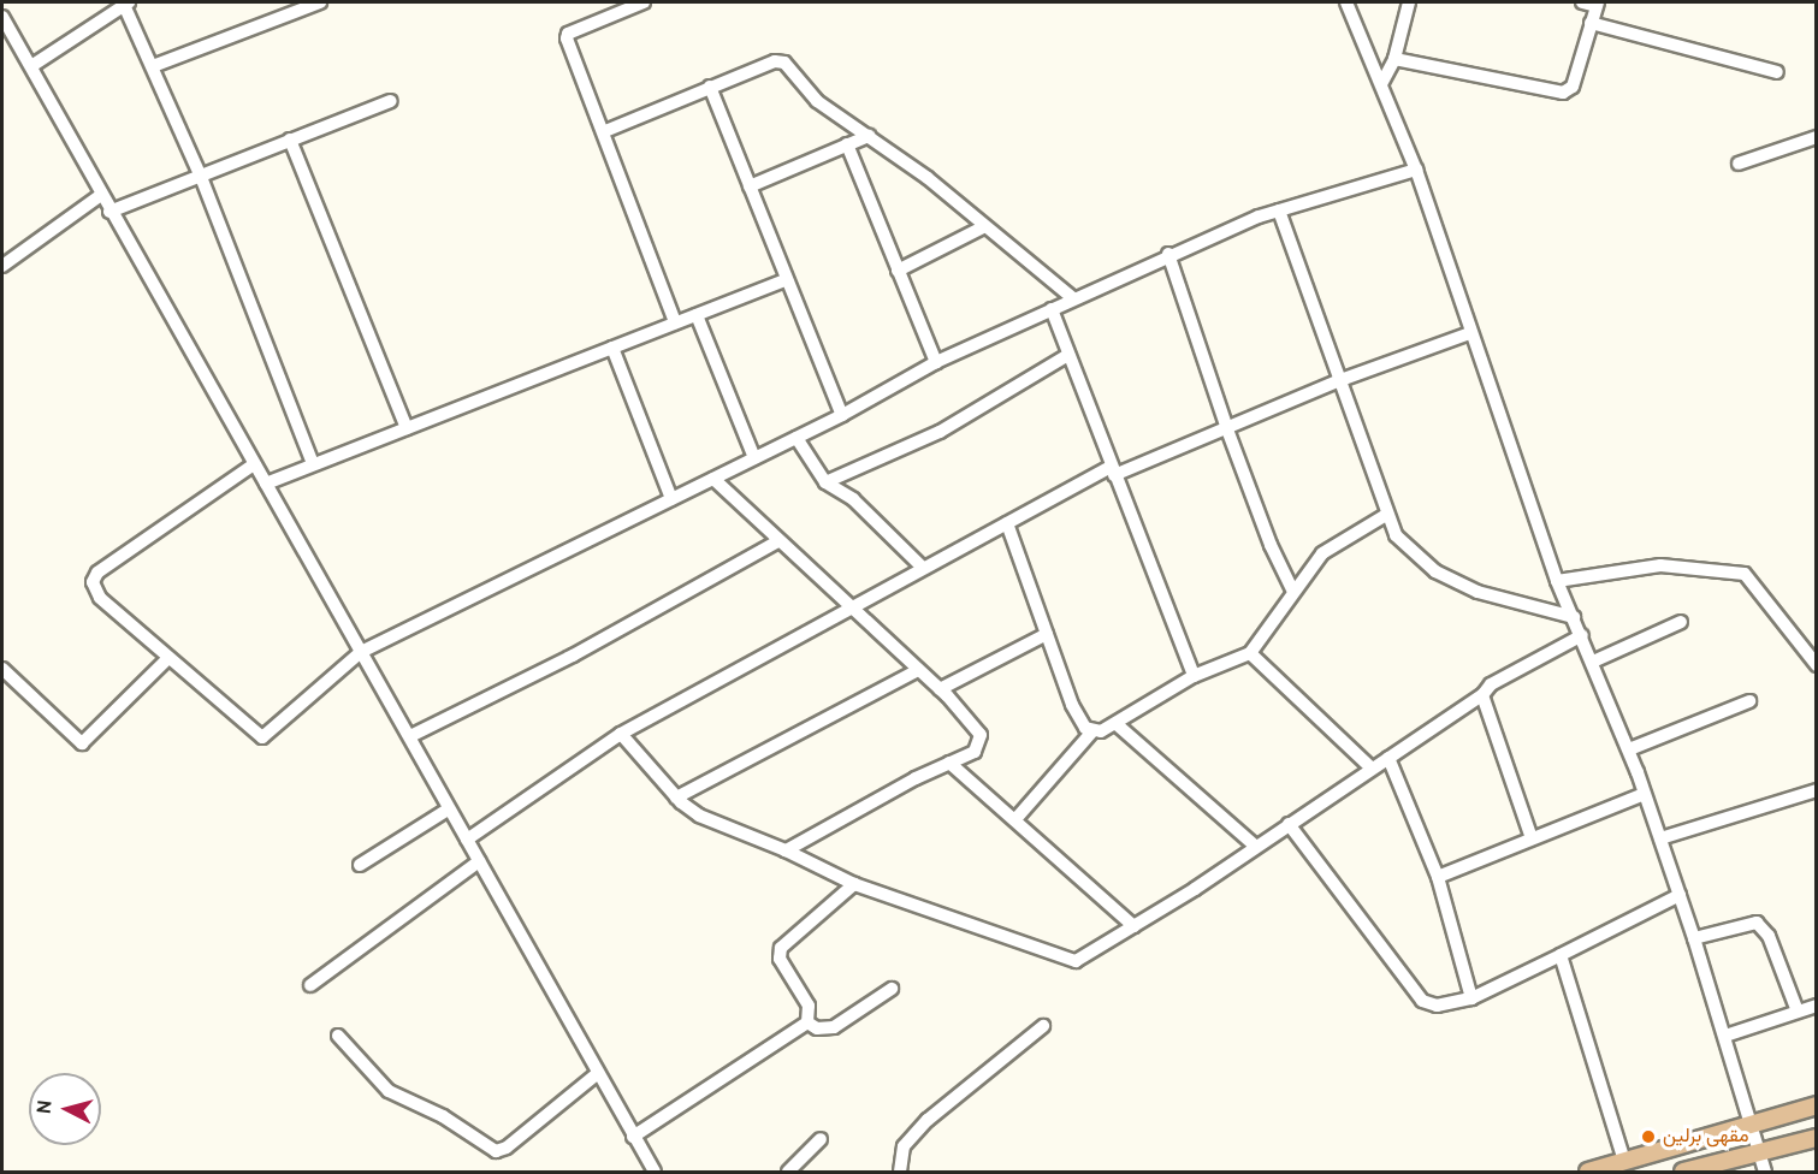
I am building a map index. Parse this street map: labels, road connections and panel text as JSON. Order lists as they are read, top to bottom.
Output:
{
  "places": ["مقهى برلين"],
  "north": "left"
}
